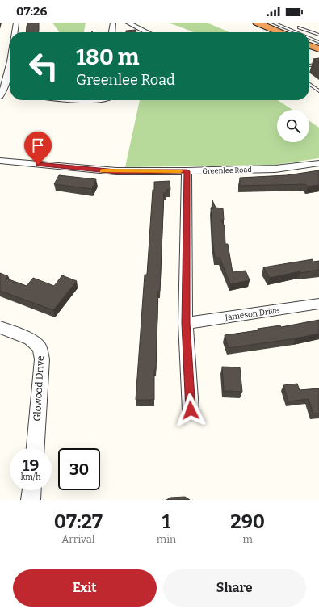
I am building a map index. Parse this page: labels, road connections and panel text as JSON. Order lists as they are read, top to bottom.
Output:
{
  "streets": {
    "street": ["Greenlee Road", "Jameson Drive", "Glowood Drive"]
  },
  "page": {
    "status": "07:26",
    "turn": ["180 m", "Greenlee Road"],
    "speed": "19 km/h",
    "limit": "30",
    "eta": [
      "07:27",
      "Arrival",
      "1",
      "min",
      "290",
      "m"
    ],
    "buttons": ["Exit", "Share"]
  }
}
